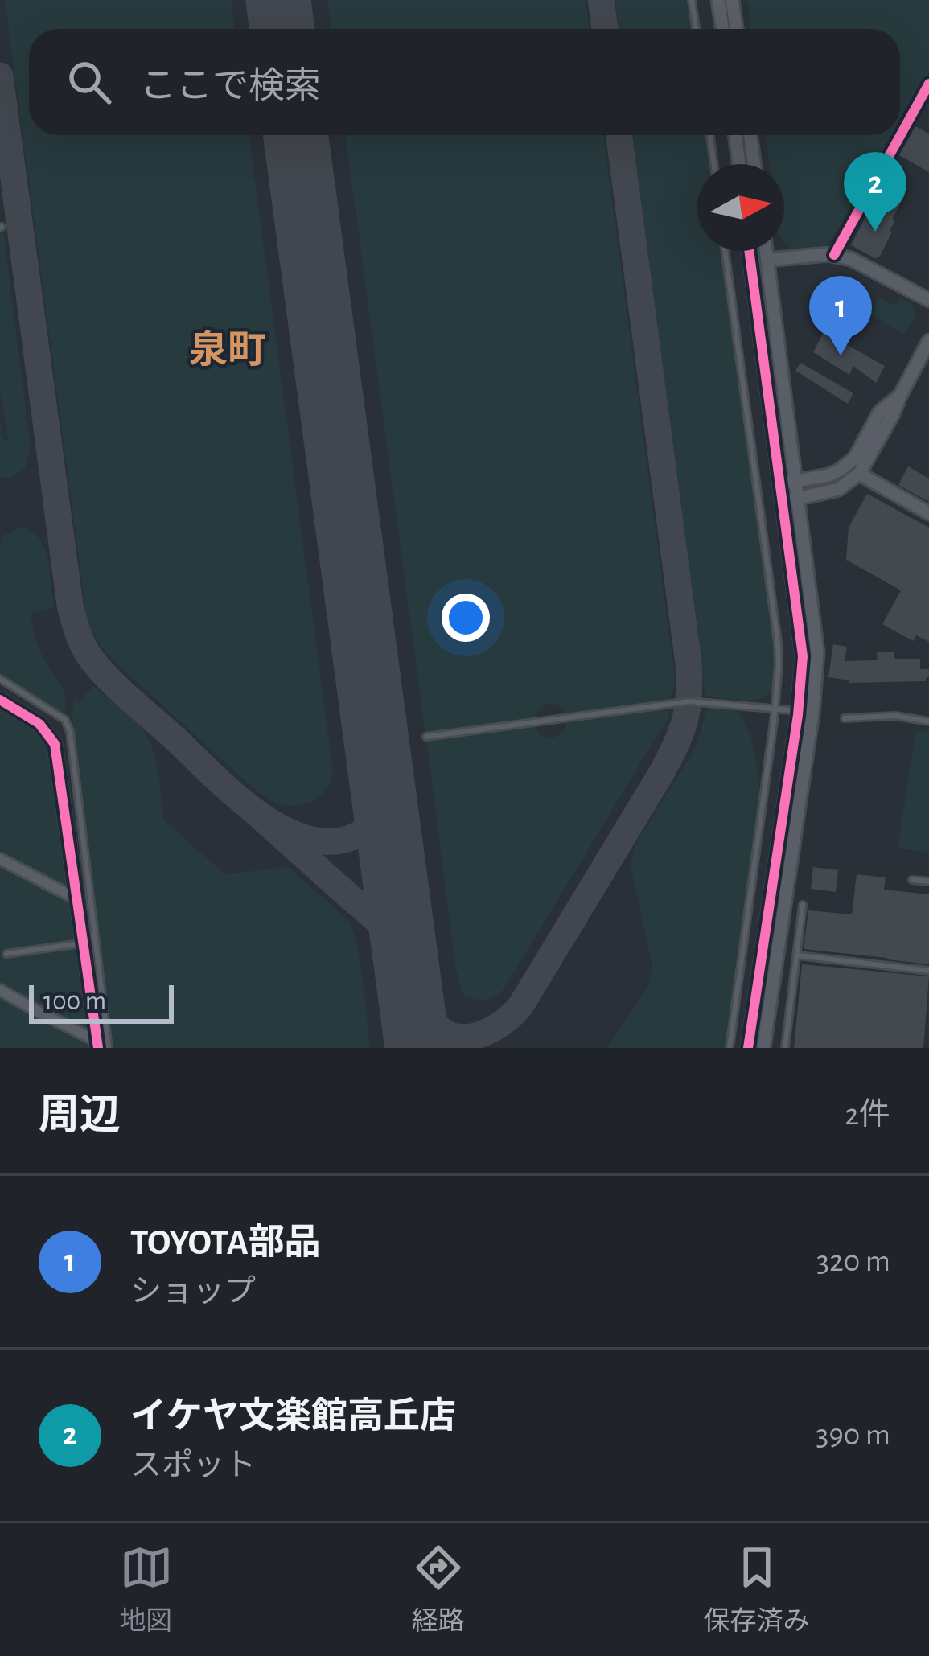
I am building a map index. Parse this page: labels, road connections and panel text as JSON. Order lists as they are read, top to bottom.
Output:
{
  "districts": ["泉町"],
  "scale_bar": "100 m",
  "north": "right",
  "page": {
    "search": "ここで検索",
    "pins": ["2", "1"],
    "scale": "100 m",
    "heading": ["周辺", "2件"],
    "list": [
      {
        "mark": "1",
        "name": "TOYOTA部品",
        "note": "ショップ",
        "value": "320 m"
      },
      {
        "mark": "2",
        "name": "イケヤ文楽館高丘店",
        "note": "スポット",
        "value": "390 m"
      }
    ],
    "nav": ["地図", "経路", "保存済み"]
  }
}
